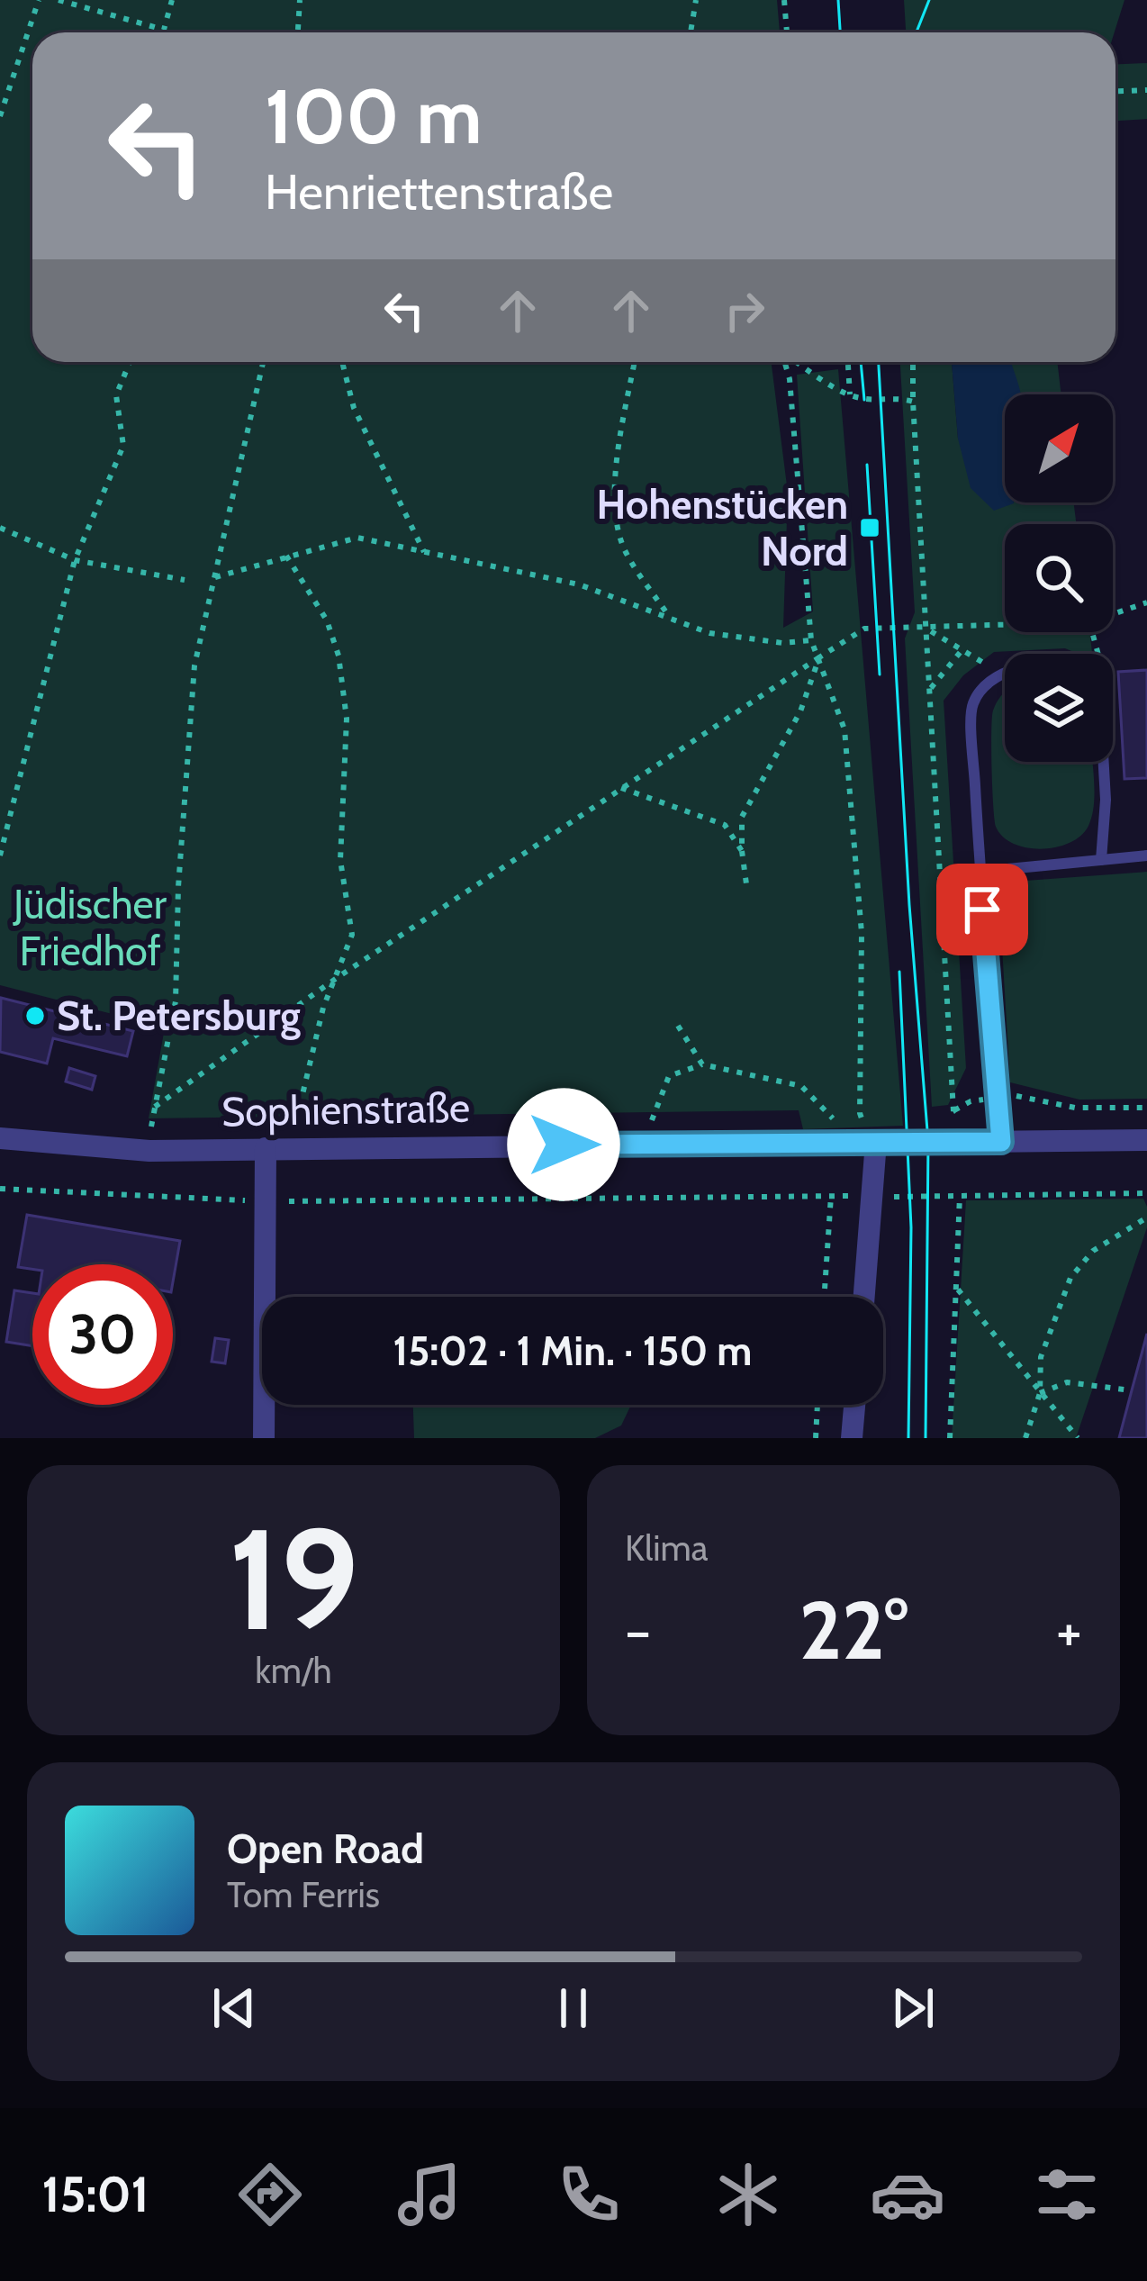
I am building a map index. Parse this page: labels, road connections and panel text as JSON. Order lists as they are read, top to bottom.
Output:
{
  "streets": {
    "street": ["Sophienstraße"]
  },
  "parks": ["Jüdischer Friedhof"],
  "places": {
    "transit": ["Hohenstücken Nord"],
    "other": ["St. Petersburg"]
  },
  "north": "top right",
  "page": {
    "turn": ["100 m", "Henriettenstraße"],
    "limit": "30",
    "trip": "15:02 · 1 Min. · 150 m",
    "tile": [
      ["19", "km/h"],
      "Klima"
    ],
    "heat": ["−", "22°", "+"],
    "song": ["Open Road", "Tom Ferris"],
    "tabs": "15:01"
  }
}
